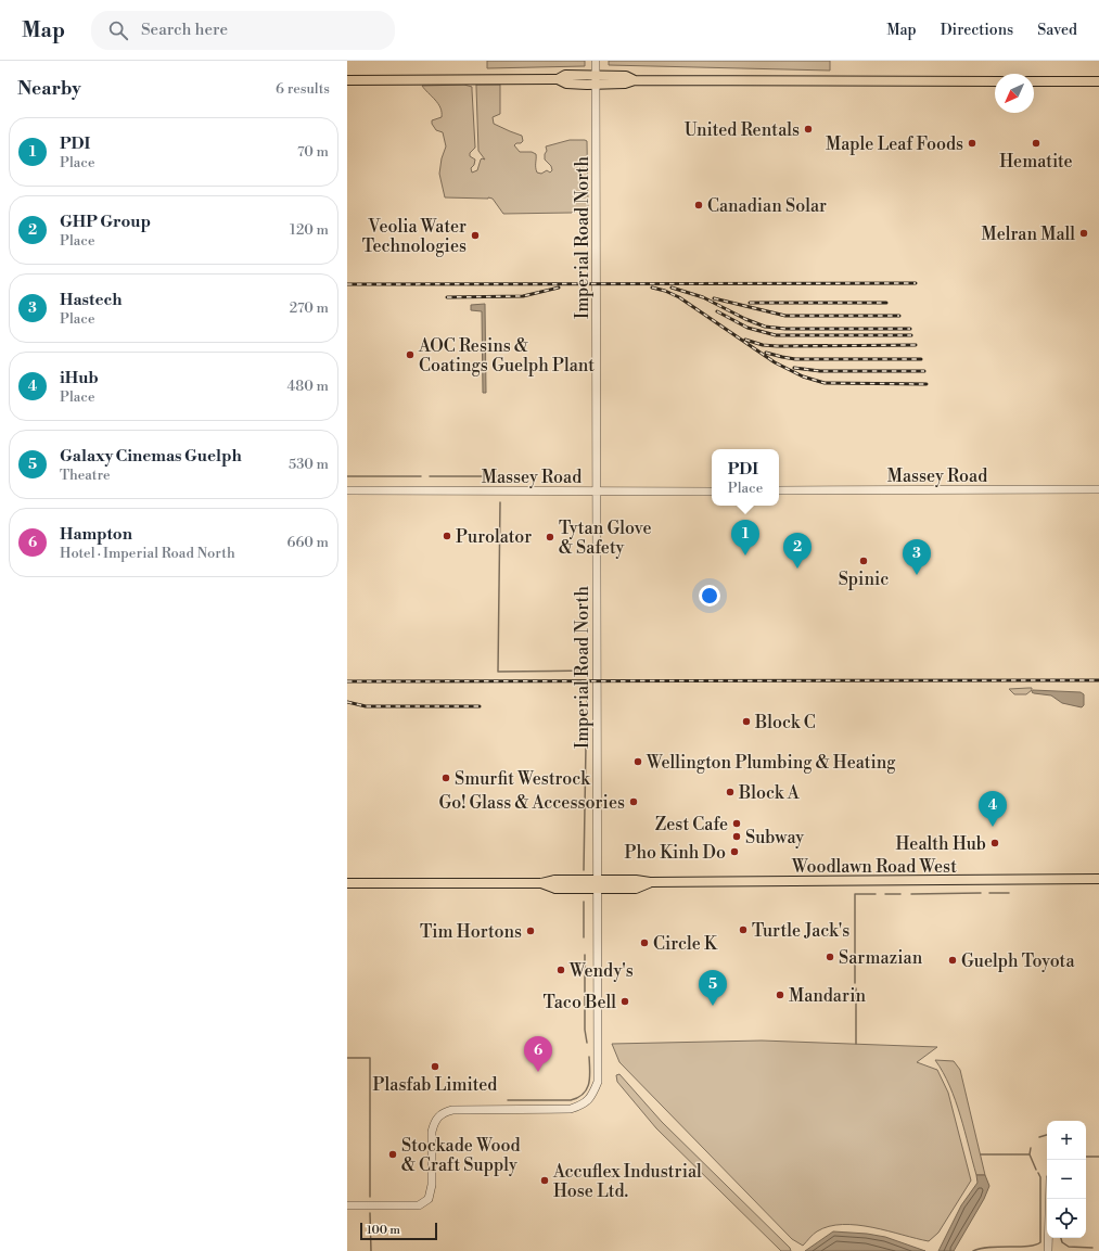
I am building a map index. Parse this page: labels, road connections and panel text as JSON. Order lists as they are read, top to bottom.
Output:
{
  "streets": {
    "main road": ["Woodlawn Road West"],
    "street": ["Imperial Road North", "Massey Road"]
  },
  "crossings": [
    ["Imperial Road North", "Massey Road"],
    ["Imperial Road North", "Woodlawn Road West"]
  ],
  "places": [
    "United Rentals",
    "Maple Leaf Foods",
    "Hematite",
    "Canadian Solar",
    "Melran Mall",
    "Veolia Water Technologies",
    "AOC Resins & Coatings Guelph Plant",
    "Purolator",
    "Tytan Glove & Safety",
    "Spinic",
    "Block C",
    "Wellington Plumbing & Heating",
    "Smurfit Westrock",
    "Block A",
    "Go! Glass & Accessories",
    "Zest Cafe",
    "Subway",
    "Health Hub",
    "Pho Kinh Do",
    "Turtle Jack's",
    "Tim Hortons",
    "Circle K",
    "Sarmazian",
    "Guelph Toyota",
    "Wendy's",
    "Mandarin",
    "Taco Bell",
    "Plasfab Limited",
    "Stockade Wood & Craft Supply",
    "Accuflex Industrial Hose Ltd."
  ],
  "scale_bar": "100 m",
  "north": "bottom left",
  "page": {
    "header": "Map",
    "search": "Search here",
    "nav": ["Map", "Directions", "Saved"],
    "heading": ["Nearby", "6 results"],
    "list": [
      {
        "mark": "1",
        "name": "PDI",
        "note": "Place",
        "value": "70 m"
      },
      {
        "mark": "2",
        "name": "GHP Group",
        "note": "Place",
        "value": "120 m"
      },
      {
        "mark": "3",
        "name": "Hastech",
        "note": "Place",
        "value": "270 m"
      },
      {
        "mark": "4",
        "name": "iHub",
        "note": "Place",
        "value": "480 m"
      },
      {
        "mark": "5",
        "name": "Galaxy Cinemas Guelph",
        "note": "Theatre",
        "value": "530 m"
      },
      {
        "mark": "6",
        "name": "Hampton",
        "note": "Hotel · Imperial Road North",
        "value": "660 m"
      }
    ],
    "popup": ["PDI", "Place"],
    "pins": [
      "1",
      "2",
      "3",
      "4",
      "5",
      "6"
    ],
    "map_buttons": ["+", "−"],
    "scale": "100 m"
  }
}
